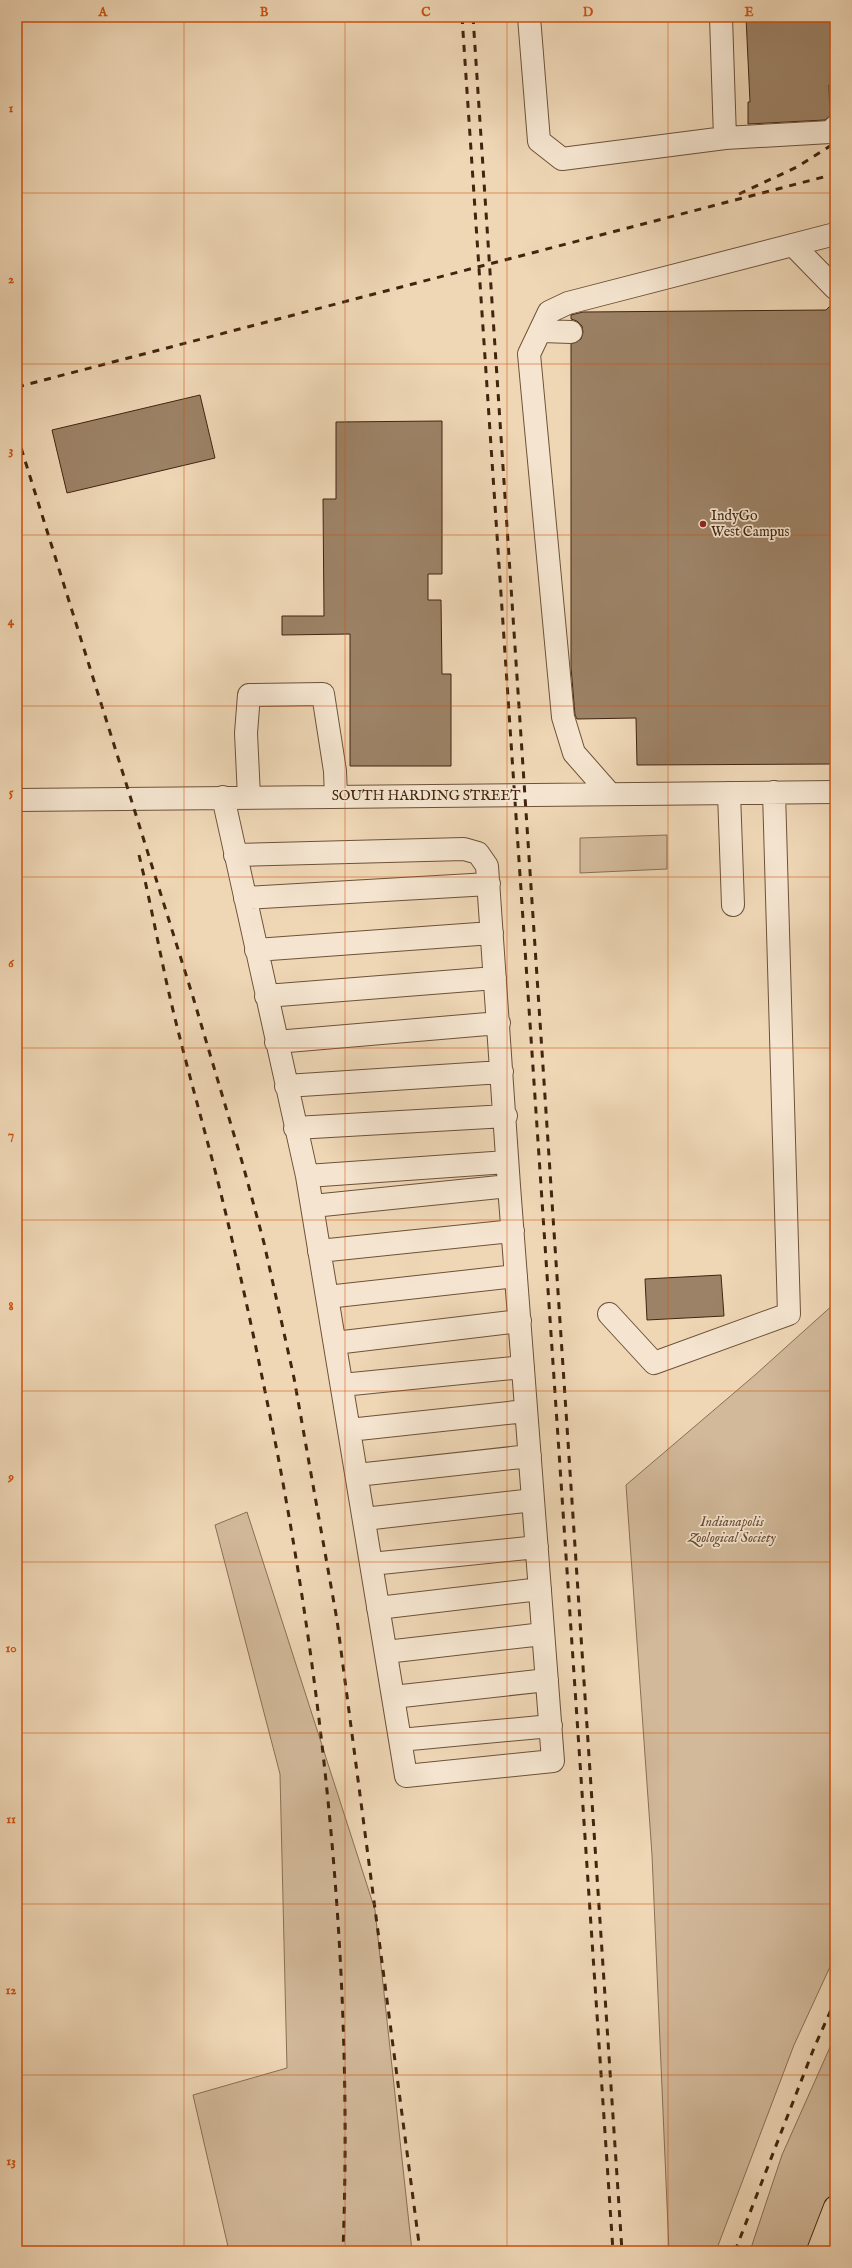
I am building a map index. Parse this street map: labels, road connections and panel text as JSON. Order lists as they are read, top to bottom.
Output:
{
  "streets": {
    "street": ["SOUTH HARDING STREET"]
  },
  "parks": ["Indianapolis Zoological Society"],
  "places": ["IndyGo West Campus"],
  "grid": {
    "columns": [
      "A",
      "B",
      "C",
      "D",
      "E"
    ],
    "rows": [
      "1",
      "2",
      "3",
      "4",
      "5",
      "6",
      "7",
      "8",
      "9",
      "10",
      "11",
      "12",
      "13"
    ]
  }
}
